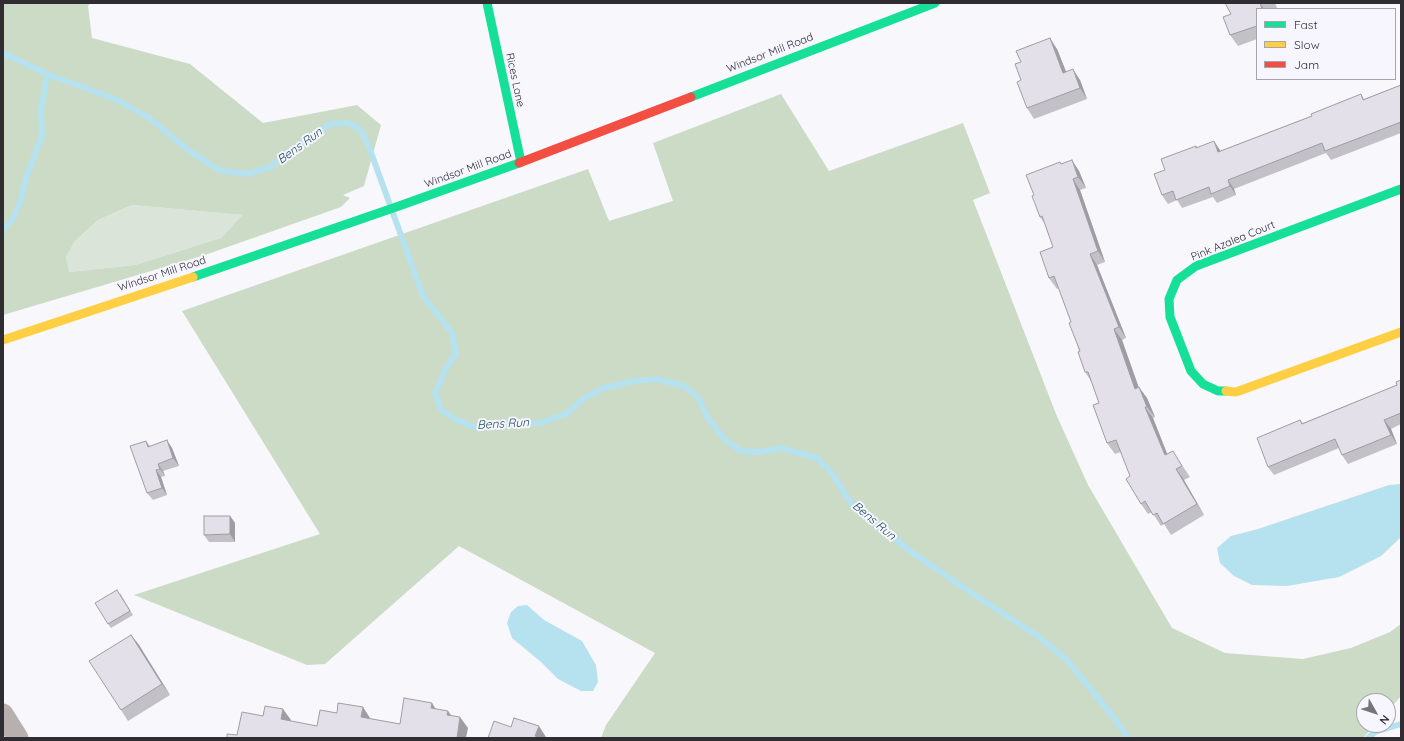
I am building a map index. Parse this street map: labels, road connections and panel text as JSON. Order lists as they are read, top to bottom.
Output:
{
  "streets": {
    "main road": ["Windsor Mill Road", "Rices Lane", "Pink Azalea Court"]
  },
  "crossings": [
    ["Windsor Mill Road", "Rices Lane"]
  ],
  "water": ["Bens Run"],
  "legend": ["Fast", "Slow", "Jam"],
  "north": "bottom right"
}
